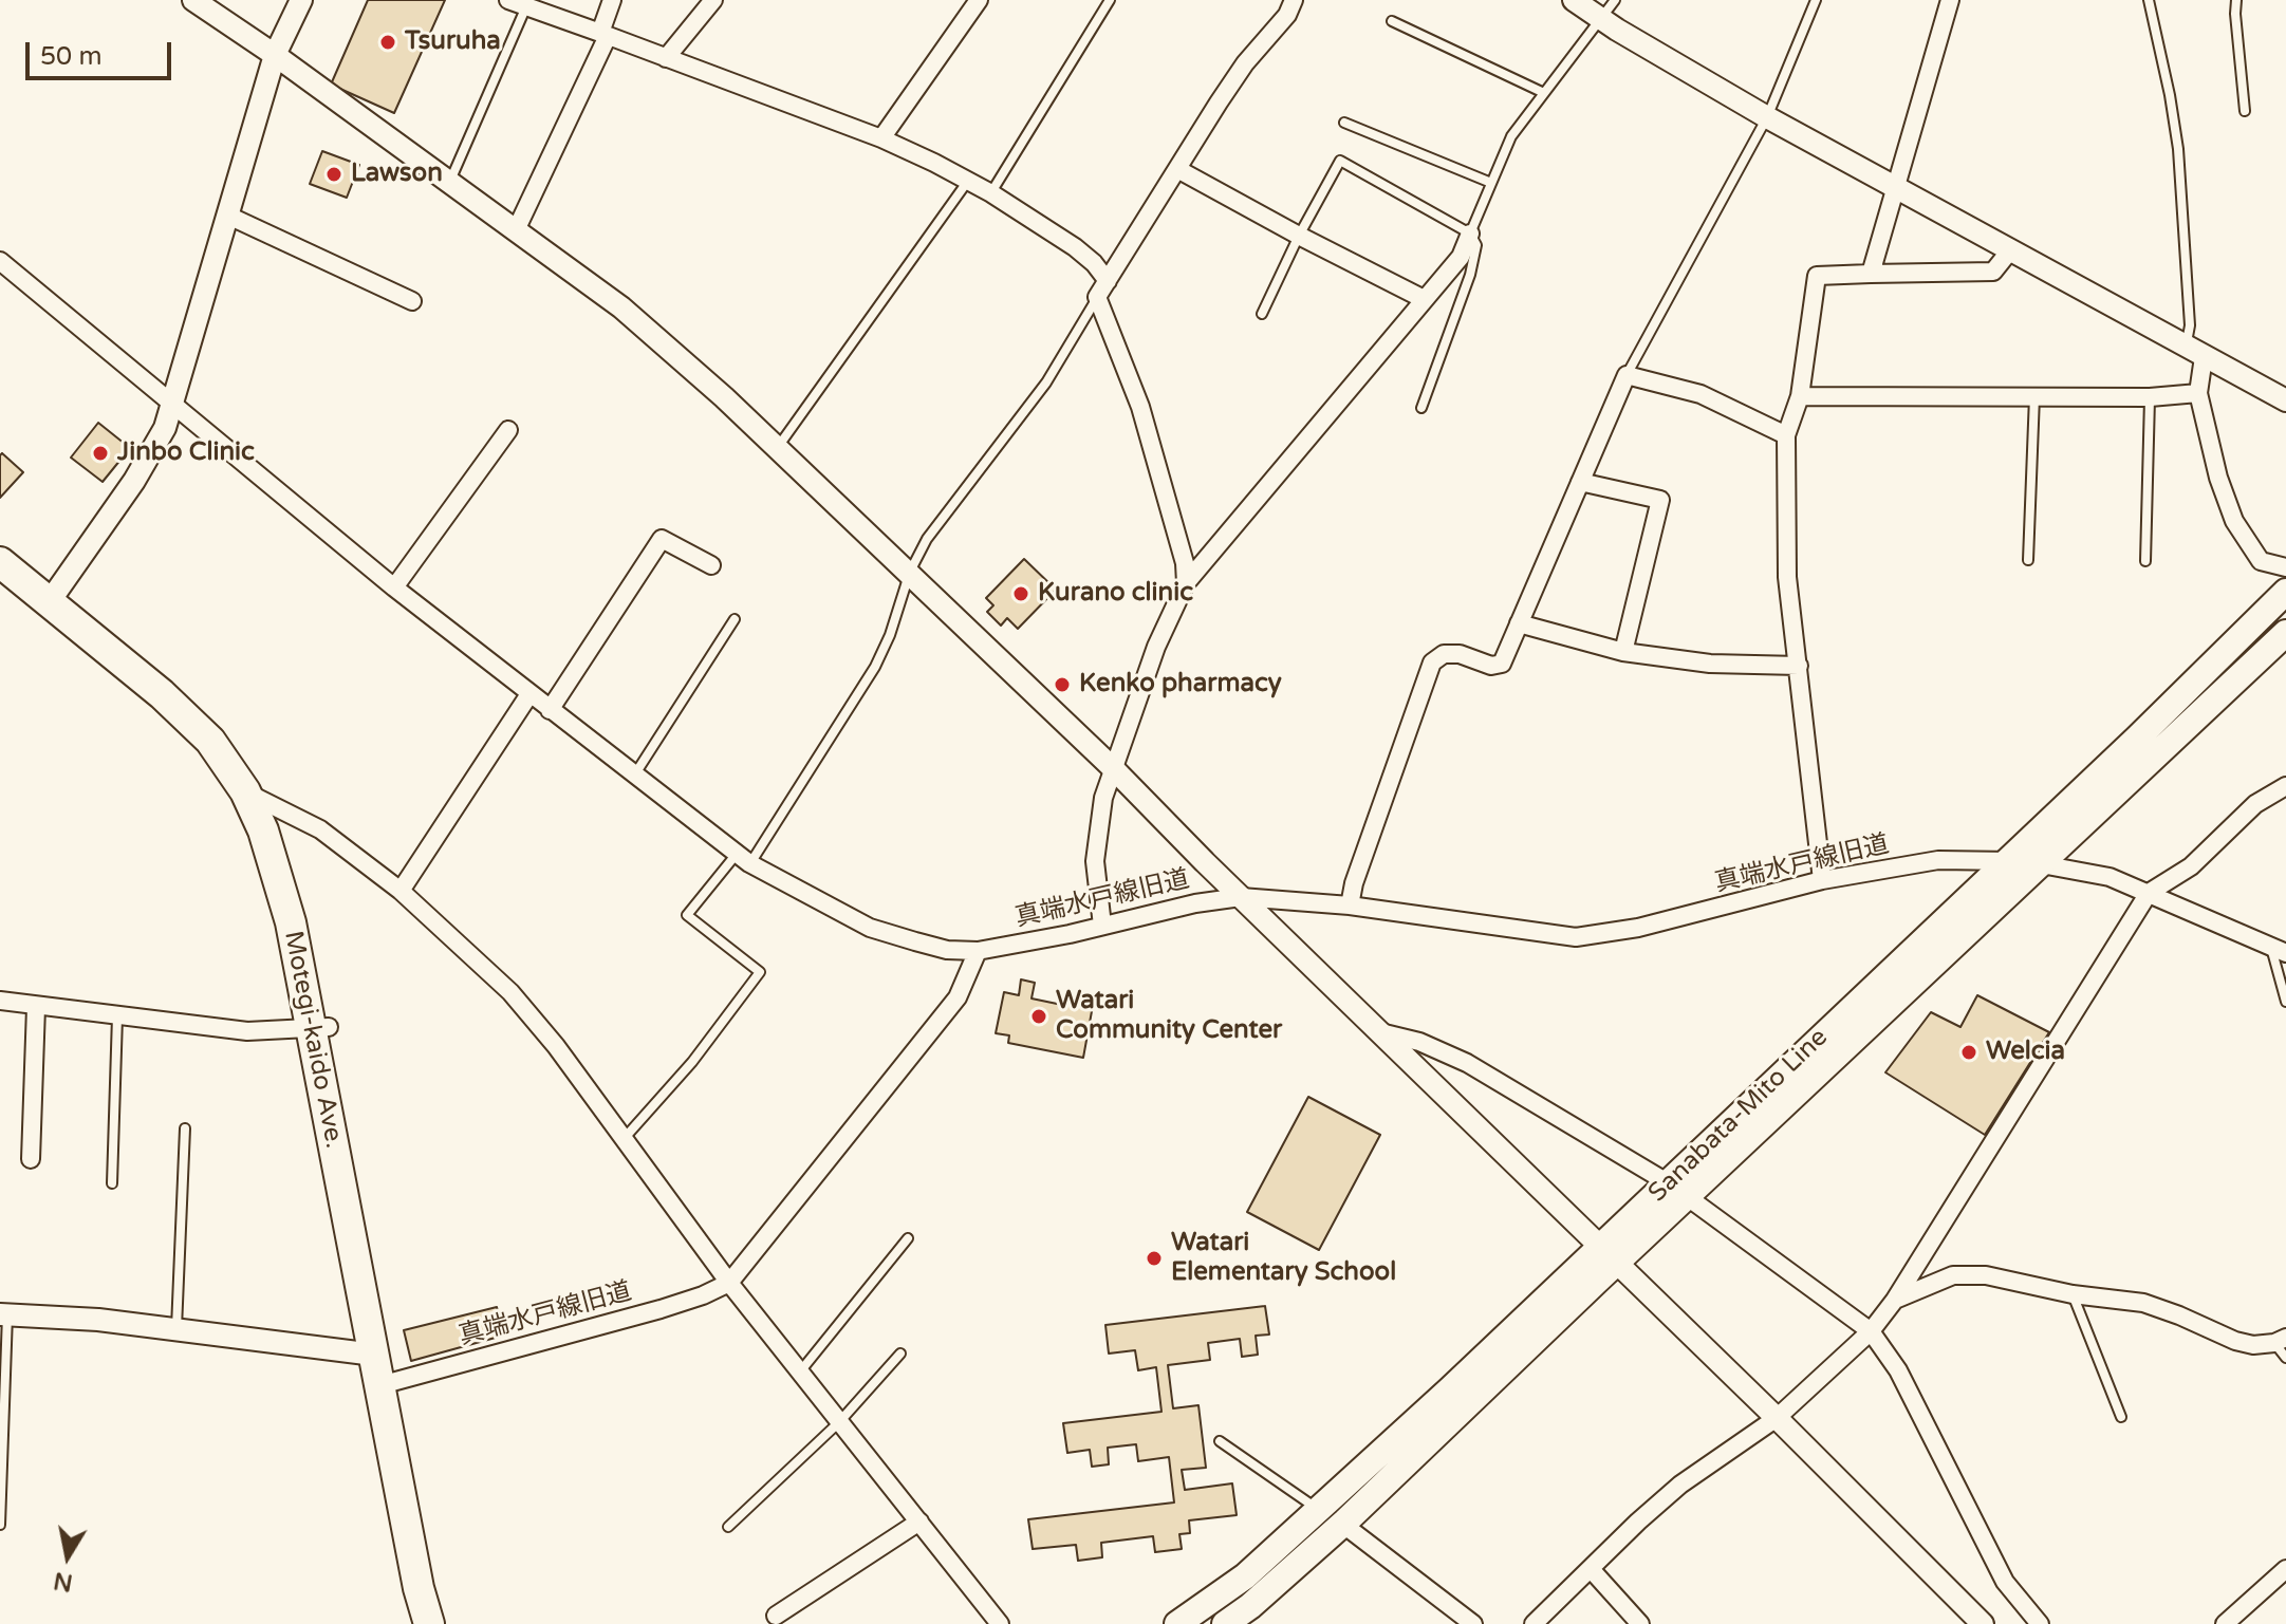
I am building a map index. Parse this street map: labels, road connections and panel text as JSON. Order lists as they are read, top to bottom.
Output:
{
  "streets": {
    "highway": ["Motegi-kaido Ave."],
    "main road": ["Sanabata-Mito Line"],
    "street": ["真端水戸線旧道"]
  },
  "crossings": [
    ["真端水戸線旧道", "Motegi-kaido Ave."],
    ["真端水戸線旧道", "Sanabata-Mito Line"]
  ],
  "places": [
    "Tsuruha",
    "Lawson",
    "Jinbo Clinic",
    "Kurano clinic",
    "Kenko pharmacy",
    "Watari Community Center",
    "Welcia",
    "Watari Elementary School"
  ],
  "scale_bar": "50 m",
  "north": "bottom"
}
